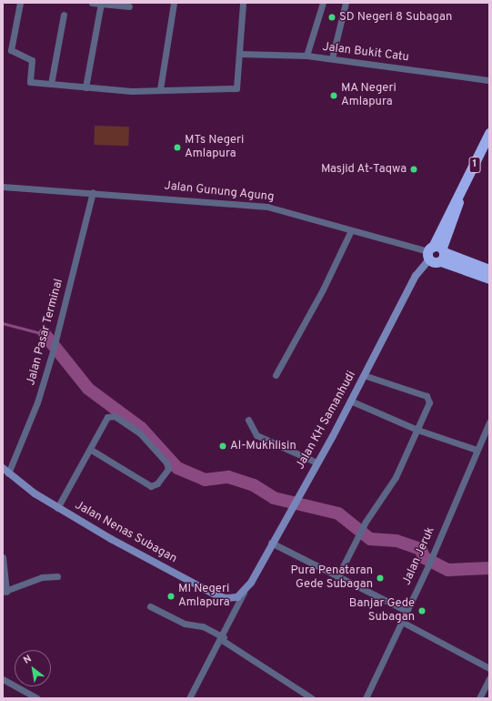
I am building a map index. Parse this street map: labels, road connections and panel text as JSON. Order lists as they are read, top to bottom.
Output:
{
  "streets": {
    "highway": ["1"],
    "main road": ["Jalan KH Samanhudi", "Jalan Nenas Subagan"],
    "street": [
      "Jalan Bukit Catu",
      "Jalan Gunung Agung",
      "Jalan Pasar Terminal",
      "Jalan Jeruk"
    ]
  },
  "crossings": [
    ["1", "Jalan Gunung Agung"],
    ["1", "Jalan KH Samanhudi"],
    ["Jalan Gunung Agung", "Jalan Pasar Terminal"],
    ["Jalan Gunung Agung", "Jalan KH Samanhudi"],
    ["Jalan Pasar Terminal", "Jalan Nenas Subagan"],
    ["Jalan KH Samanhudi", "Jalan Nenas Subagan"]
  ],
  "places": [
    "SD Negeri 8 Subagan",
    "MA Negeri Amlapura",
    "MTs Negeri Amlapura",
    "Masjid At-Taqwa",
    "Al-Mukhlisin",
    "Pura Penataran Gede Subagan",
    "MI Negeri Amlapura",
    "Banjar Gede Subagan"
  ],
  "north": "top left"
}
